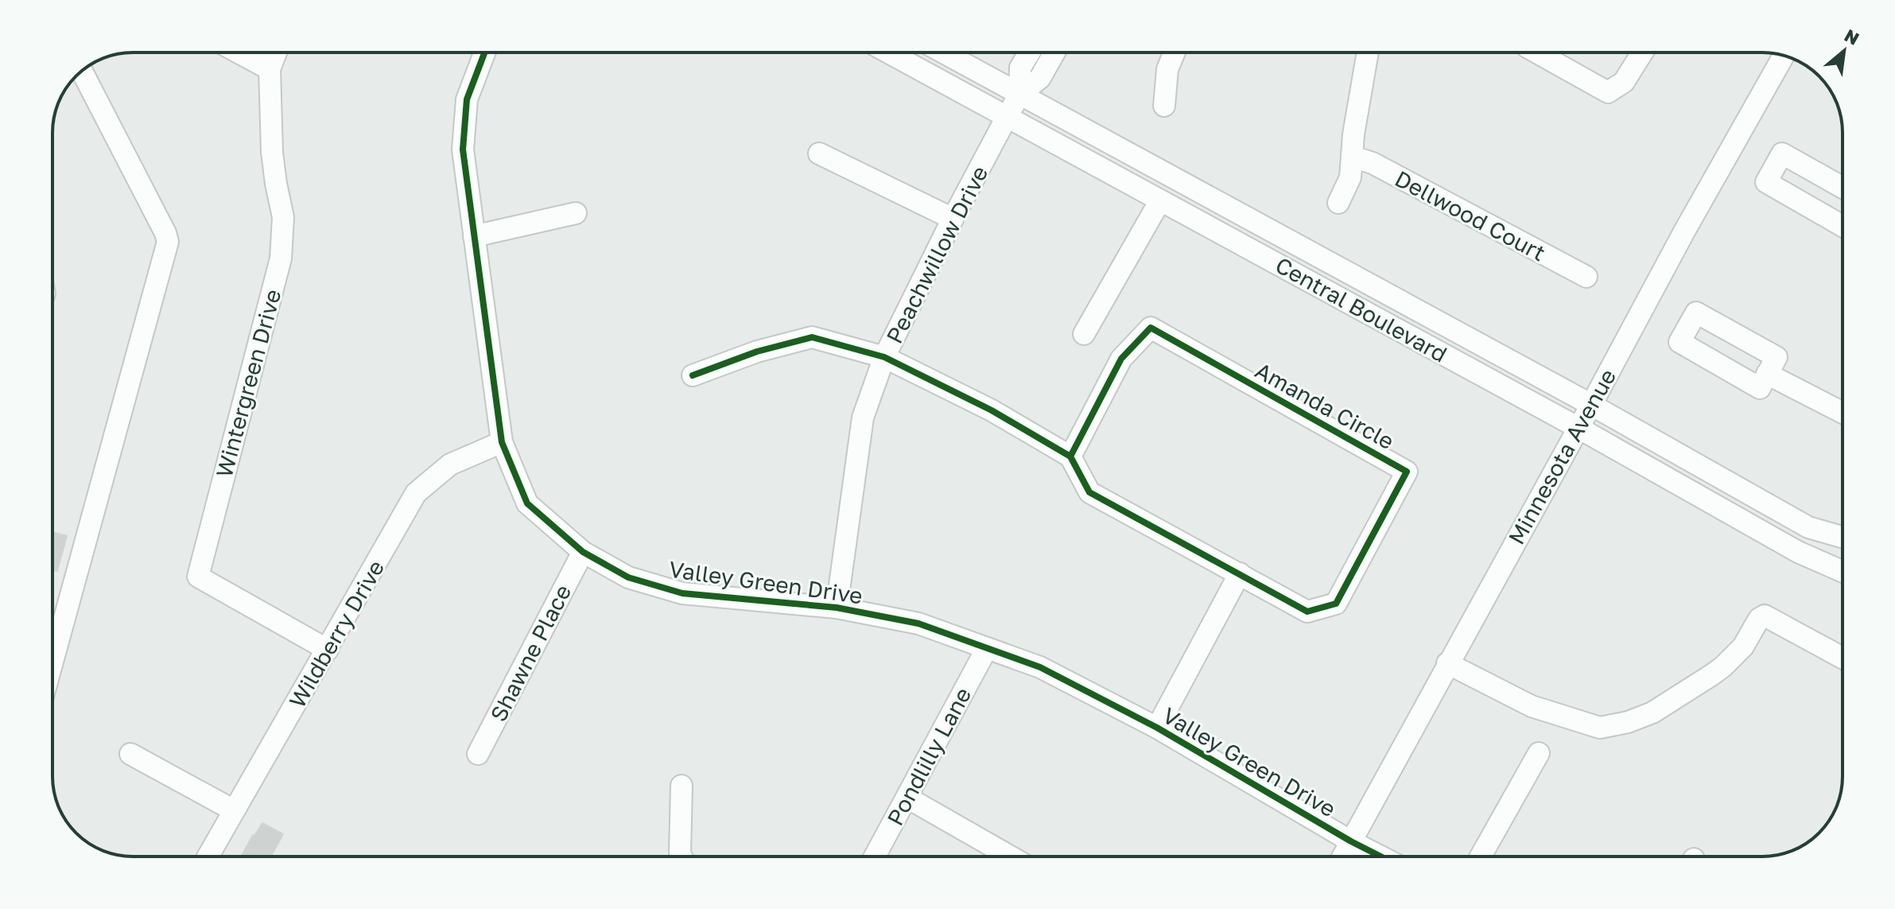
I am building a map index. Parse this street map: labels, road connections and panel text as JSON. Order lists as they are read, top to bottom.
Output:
{
  "streets": {
    "street": [
      "Dellwood Court",
      "Peachwillow Drive",
      "Central Boulevard",
      "Wintergreen Drive",
      "Amanda Circle",
      "Minnesota Avenue",
      "Valley Green Drive",
      "Wildberry Drive",
      "Shawne Place",
      "Pondlilly Lane"
    ]
  },
  "crossings": [
    ["Peachwillow Drive", "Central Boulevard"],
    ["Peachwillow Drive", "Valley Green Drive"],
    ["Central Boulevard", "Minnesota Avenue"],
    ["Wintergreen Drive", "Wildberry Drive"],
    ["Minnesota Avenue", "Valley Green Drive"],
    ["Valley Green Drive", "Wildberry Drive"],
    ["Valley Green Drive", "Shawne Place"],
    ["Valley Green Drive", "Pondlilly Lane"]
  ],
  "north": "top right"
}
